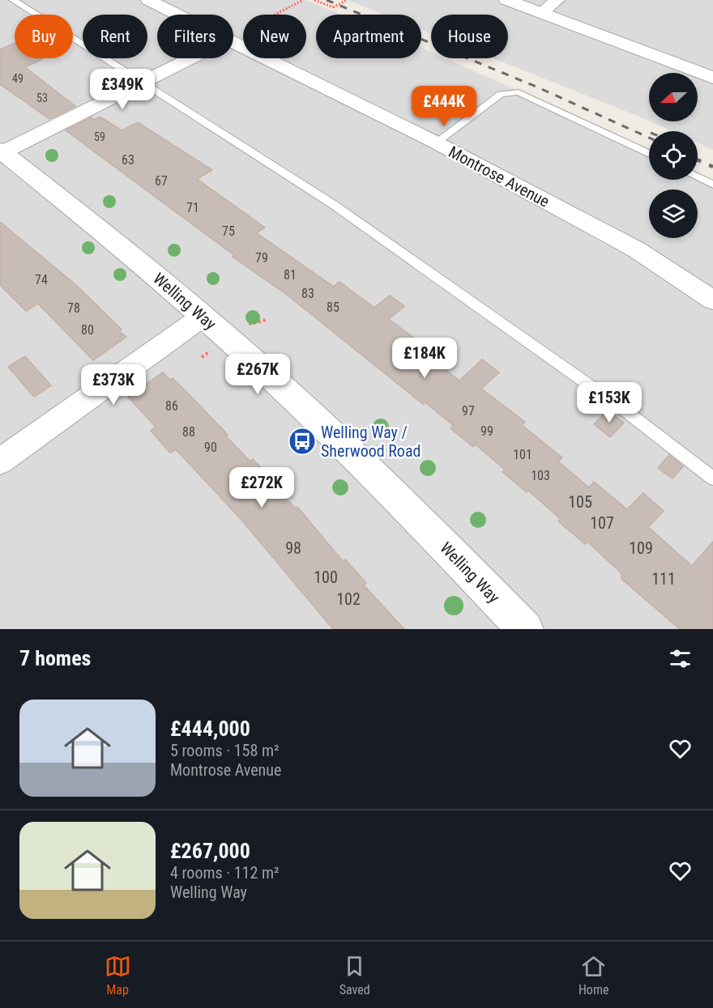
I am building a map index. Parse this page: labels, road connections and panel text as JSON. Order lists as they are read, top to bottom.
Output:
{
  "streets": {
    "street": ["Montrose Avenue", "Welling Way"]
  },
  "places": {
    "bus stop": ["Welling Way / Sherwood Road"]
  },
  "house_numbers": [
    "49",
    "53",
    "59",
    "63",
    "67",
    "71",
    "75",
    "79",
    "81",
    "74",
    "83",
    "85",
    "78",
    "80",
    "86",
    "97",
    "99",
    "88",
    "90",
    "101",
    "103",
    "105",
    "107",
    "98",
    "109",
    "100",
    "111",
    "102"
  ],
  "north": "left",
  "page": {
    "chip": [
      "Buy",
      "Rent",
      "Filters",
      "New",
      "Apartment",
      "House"
    ],
    "price": [
      "£349K",
      "£444K",
      "£184K",
      "£267K",
      "£373K",
      "£153K",
      "£272K"
    ],
    "heading": "7 homes",
    "list": [
      {
        "name": "£444,000",
        "note": "5 rooms · 158 m² · Montrose Avenue"
      },
      {
        "name": "£267,000",
        "note": "4 rooms · 112 m² · Welling Way"
      }
    ],
    "tabs": ["Map", "Saved", "Home"]
  }
}
